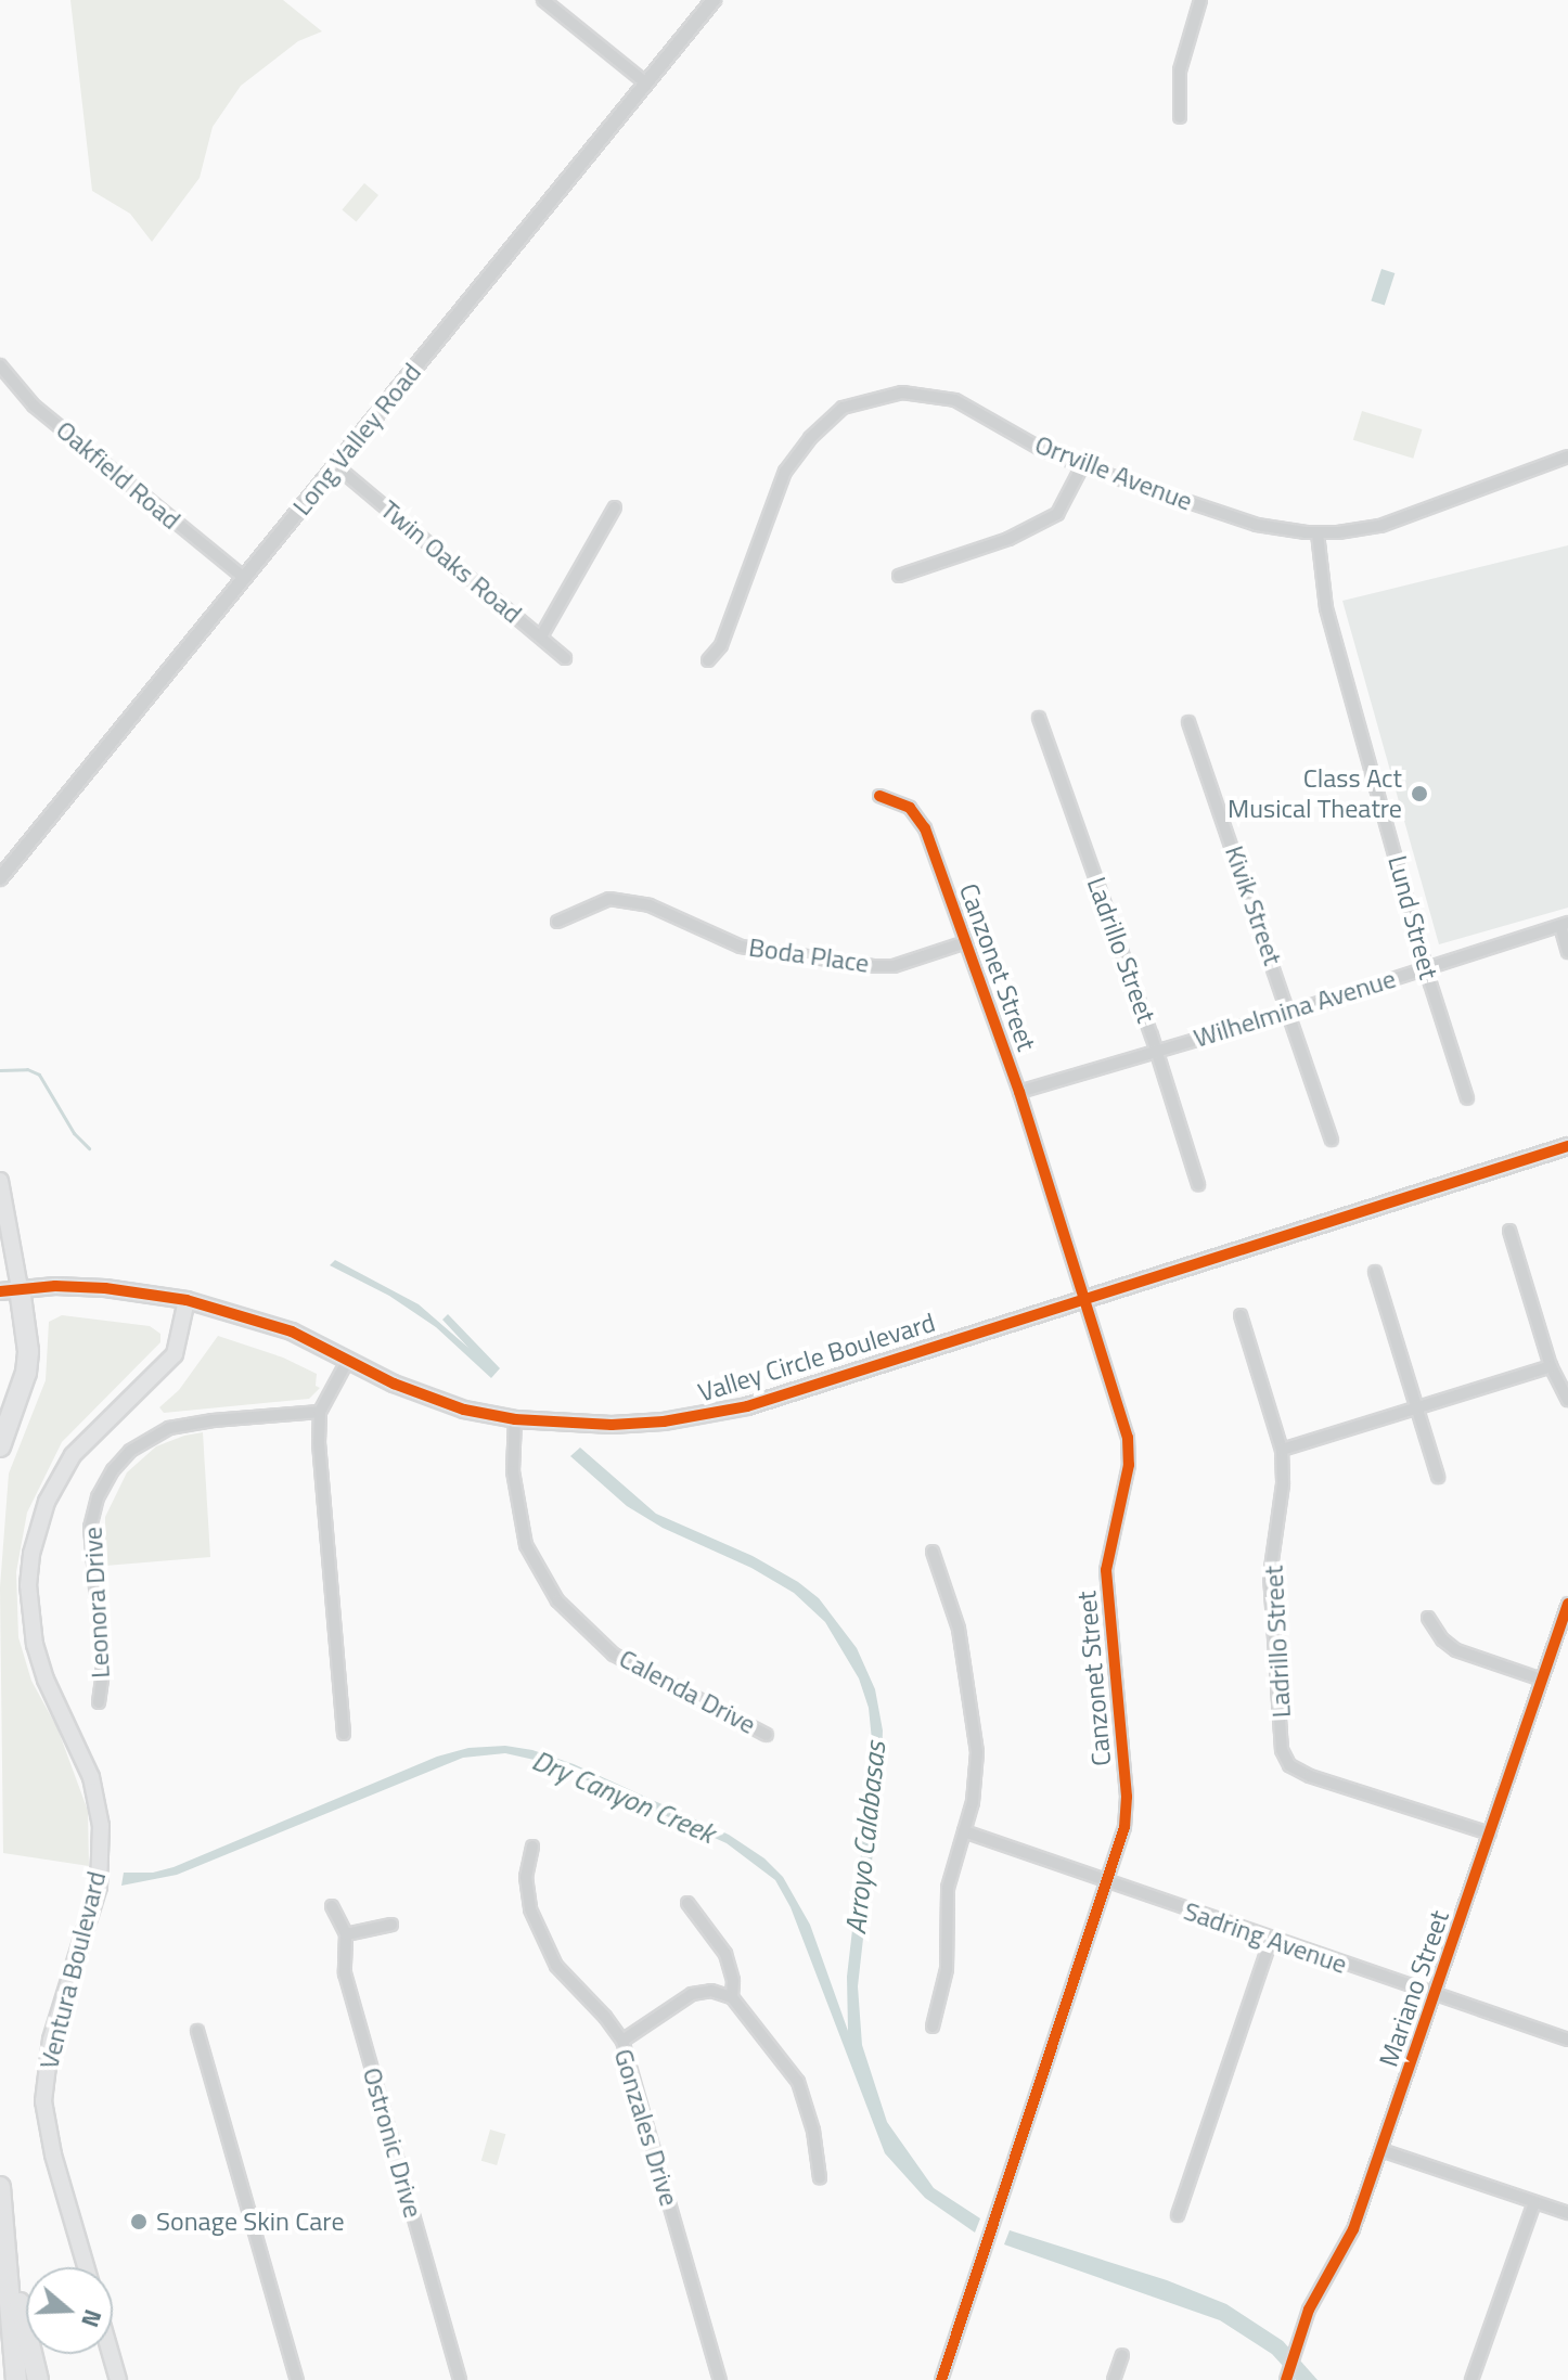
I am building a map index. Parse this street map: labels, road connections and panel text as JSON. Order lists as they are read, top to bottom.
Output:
{
  "streets": {
    "main road": ["Valley Circle Boulevard", "Ventura Boulevard"],
    "street": [
      "Long Valley Road",
      "Orrville Avenue",
      "Oakfield Road",
      "Twin Oaks Road",
      "Kivik Street",
      "Lund Street",
      "Ladrillo Street",
      "Boda Place",
      "Canzonet Street",
      "Wilhelmina Avenue",
      "Leonora Drive",
      "Calenda Drive",
      "Sadring Avenue",
      "Mariano Street",
      "Gonzales Drive",
      "Ostronic Drive"
    ]
  },
  "crossings": [
    ["Long Valley Road", "Oakfield Road"],
    ["Long Valley Road", "Twin Oaks Road"],
    ["Orrville Avenue", "Lund Street"],
    ["Kivik Street", "Wilhelmina Avenue"],
    ["Lund Street", "Wilhelmina Avenue"],
    ["Ladrillo Street", "Wilhelmina Avenue"],
    ["Ladrillo Street", "Mariano Street"],
    ["Boda Place", "Canzonet Street"],
    ["Canzonet Street", "Wilhelmina Avenue"],
    ["Canzonet Street", "Valley Circle Boulevard"],
    ["Canzonet Street", "Sadring Avenue"],
    ["Valley Circle Boulevard", "Calenda Drive"],
    ["Valley Circle Boulevard", "Ventura Boulevard"],
    ["Sadring Avenue", "Mariano Street"]
  ],
  "water": ["Dry Canyon Creek", "Arroyo Calabasas"],
  "places": ["Class Act Musical Theatre", "Sonage Skin Care"],
  "north": "right"
}
